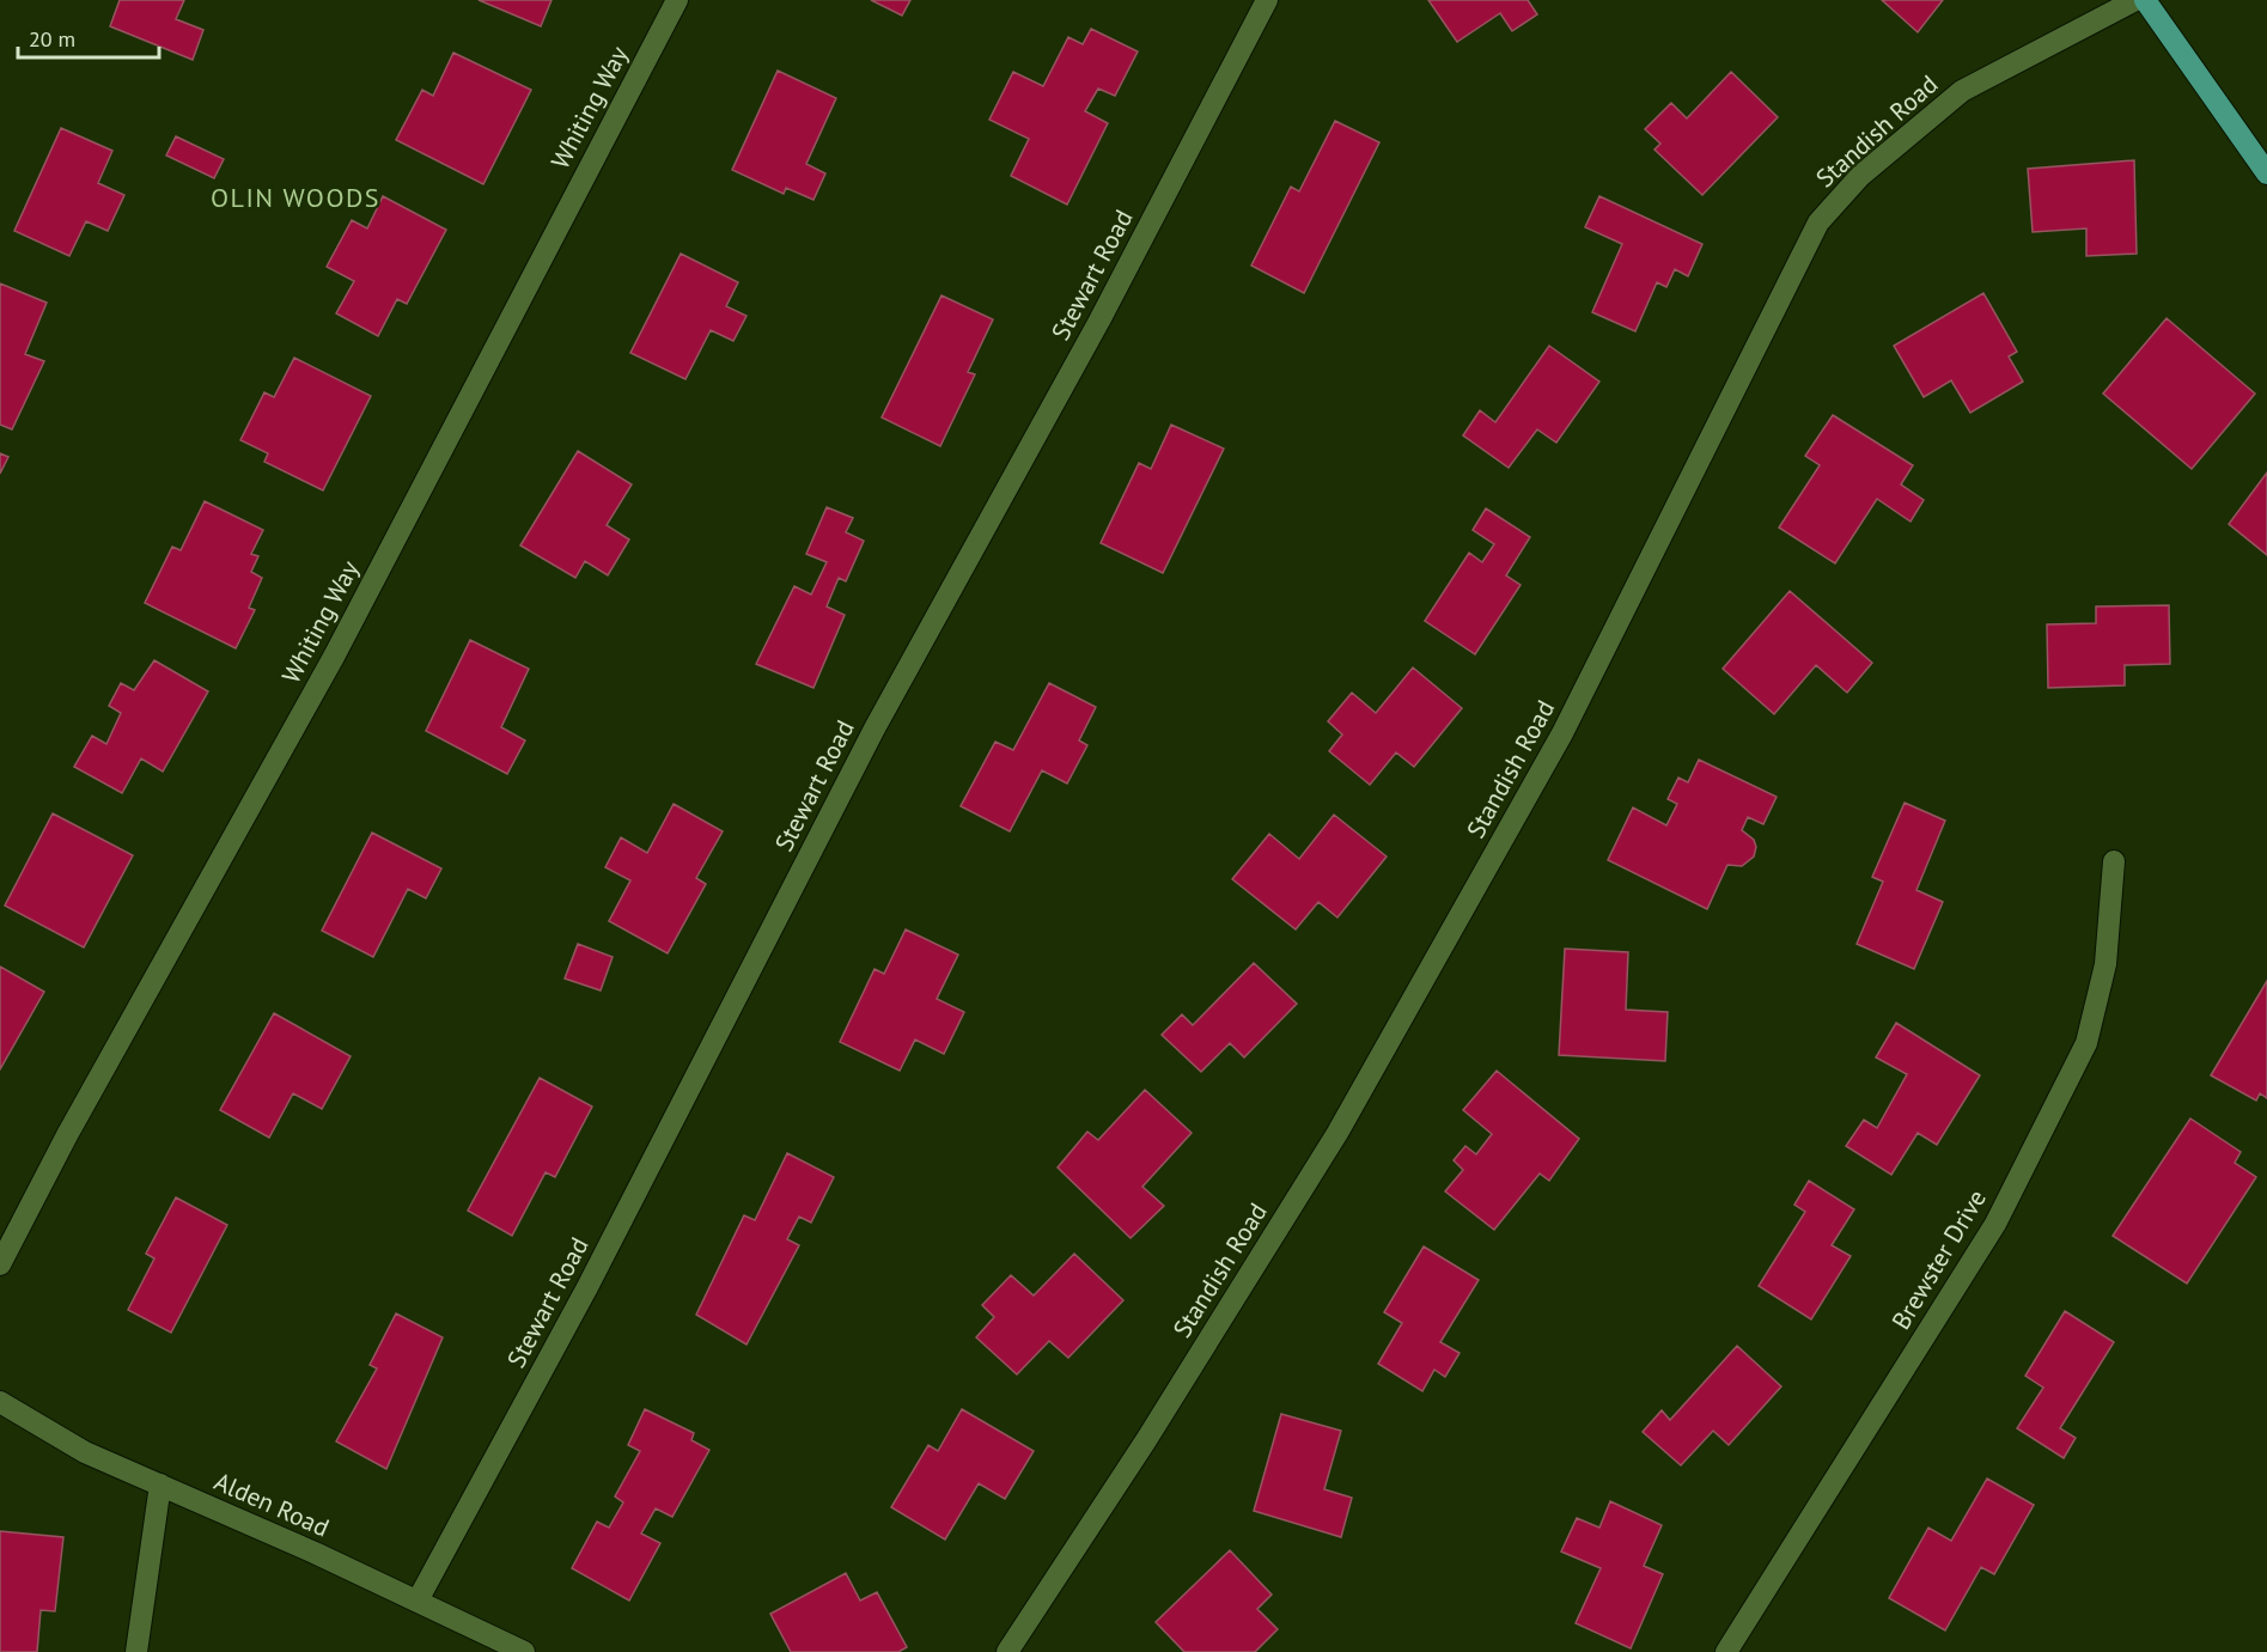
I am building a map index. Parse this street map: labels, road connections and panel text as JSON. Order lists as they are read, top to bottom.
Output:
{
  "streets": {
    "street": [
      "Whiting Way",
      "Standish Road",
      "Stewart Road",
      "Brewster Drive",
      "Alden Road"
    ]
  },
  "crossings": [
    ["Stewart Road", "Alden Road"]
  ],
  "districts": ["OLIN WOODS"],
  "scale_bar": "20 m"
}
